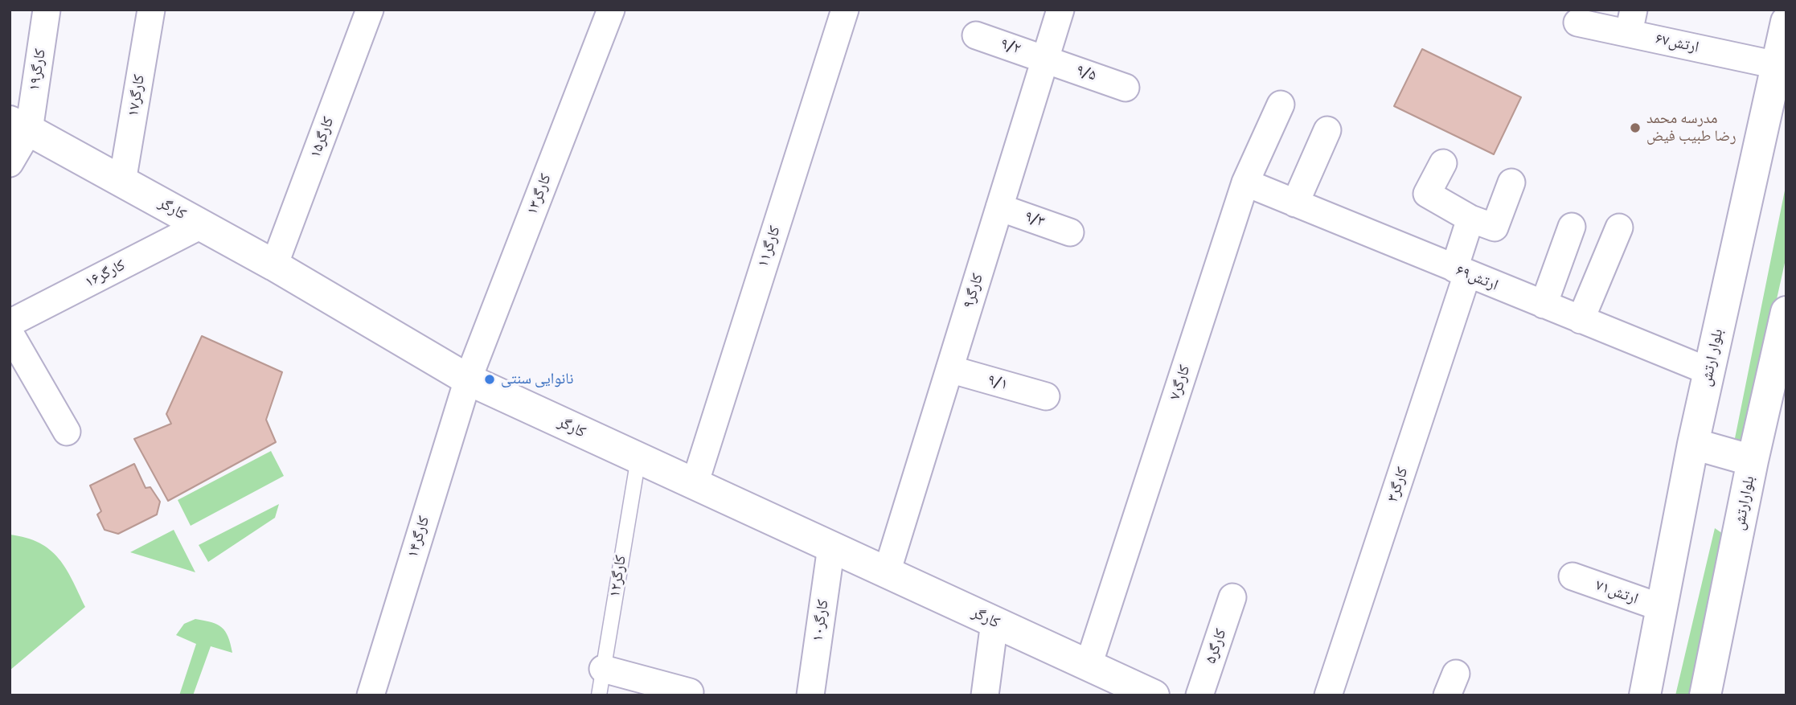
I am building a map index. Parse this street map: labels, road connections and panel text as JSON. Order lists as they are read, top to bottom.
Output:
{
  "streets": {
    "street": [
      "ارتش۶۷",
      "۹/۲",
      "کارگر۱۹",
      "۹/۵",
      "کارگر۱۷",
      "کارگر۱۵",
      "کارگر۱۳",
      "کارگر",
      "۹/۳",
      "کارگر۱۱",
      "کارگر۱۶",
      "ارتش۶۹",
      "کارگر۹",
      "بلوار ارتش",
      "۹/۱",
      "کارگر۷",
      "کارگر۳",
      "بلوارارتش",
      "کارگر۱۴",
      "ارتش۷۱",
      "کارگر۱۰",
      "کارگر۵"
    ],
    "lane": ["کارگر۱۲"]
  },
  "crossings": [
    ["ارتش۶۷", "بلوار ارتش"],
    ["۹/۲", "۹/۵"],
    ["۹/۲", "کارگر۹"],
    ["کارگر۱۹", "کارگر"],
    ["۹/۵", "کارگر۹"],
    ["کارگر۱۷", "کارگر"],
    ["کارگر۱۵", "کارگر"],
    ["کارگر۱۳", "کارگر"],
    ["کارگر۱۳", "کارگر۱۴"],
    ["کارگر", "کارگر۱۱"],
    ["کارگر", "کارگر۱۶"],
    ["کارگر", "کارگر۹"],
    ["کارگر", "کارگر۷"],
    ["کارگر", "کارگر۱۴"],
    ["کارگر", "کارگر۱۲"],
    ["کارگر", "کارگر۱۰"],
    ["۹/۳", "کارگر۹"],
    ["ارتش۶۹", "بلوار ارتش"],
    ["ارتش۶۹", "کارگر۷"],
    ["ارتش۶۹", "کارگر۳"],
    ["کارگر۹", "۹/۱"],
    ["بلوار ارتش", "ارتش۷۱"]
  ],
  "places": ["مدرسه محمد رضا طبیب فیض", "نانوایی سنتی"]
}
